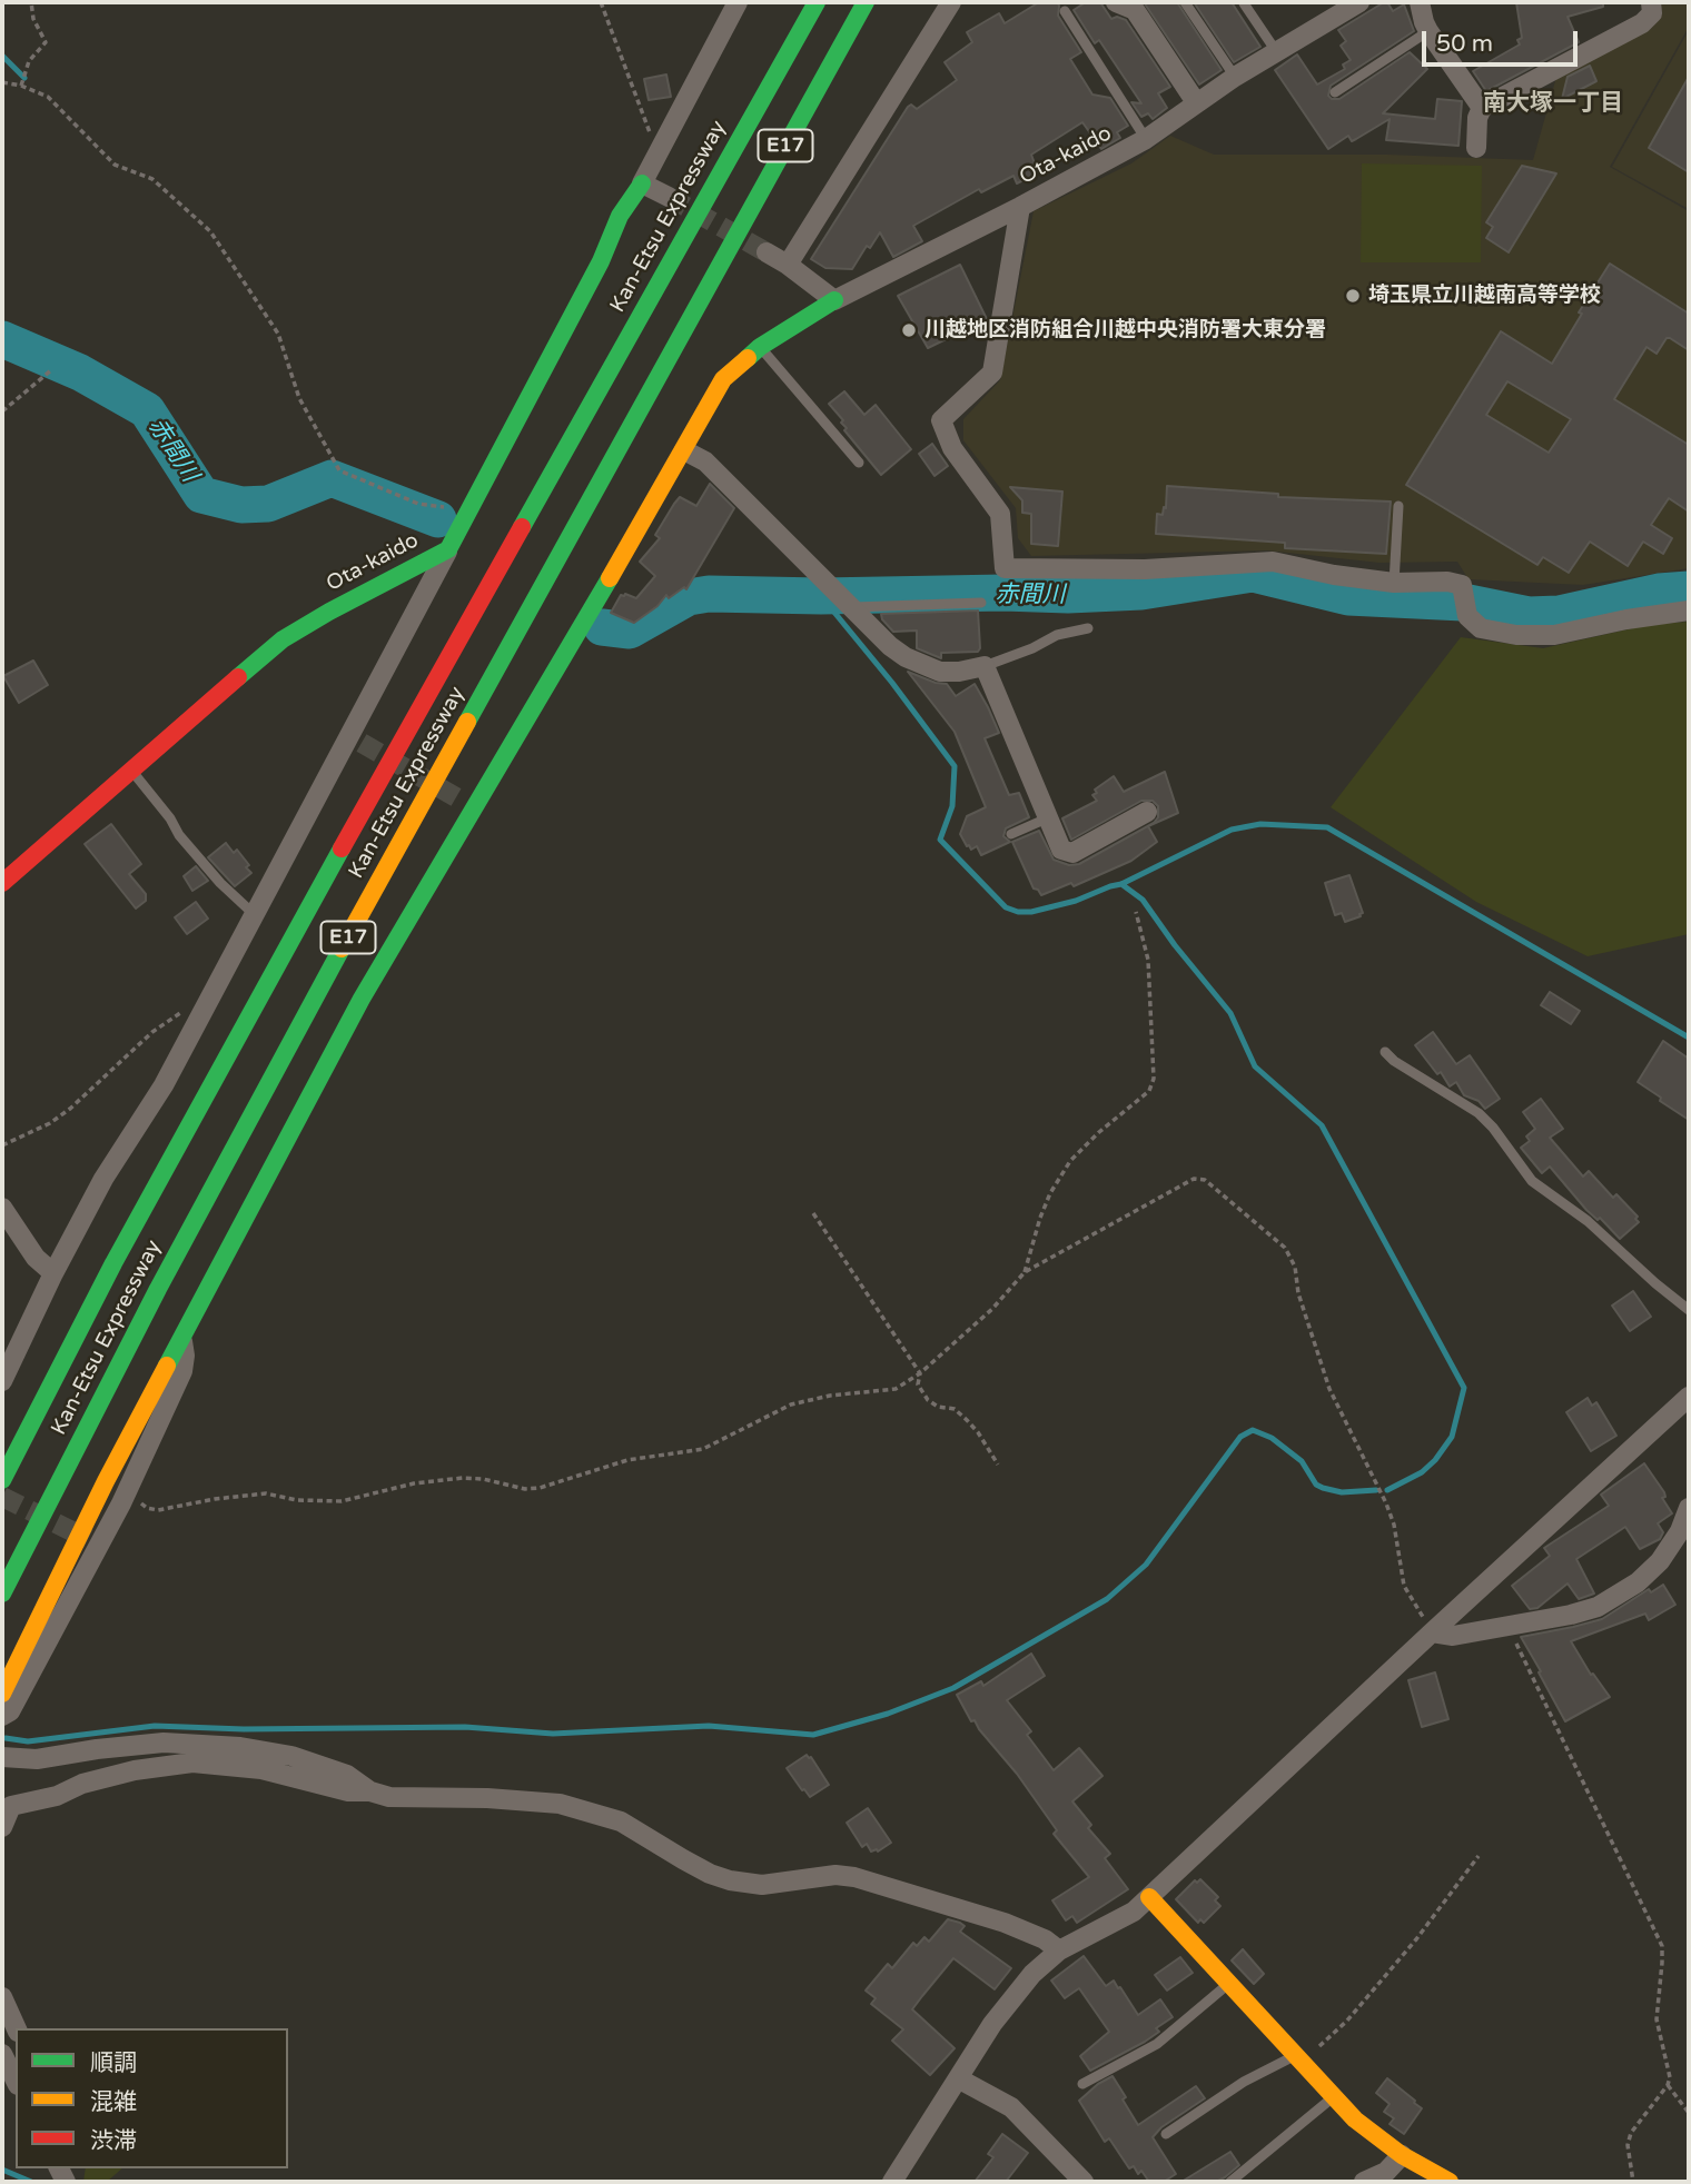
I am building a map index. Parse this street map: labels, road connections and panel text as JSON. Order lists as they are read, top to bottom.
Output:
{
  "streets": {
    "main road": ["E17", "Ota-kaido", "Kan-Etsu Expressway"]
  },
  "districts": ["南大塚一丁目"],
  "water": ["赤間川"],
  "places": ["埼玉県立川越南高等学校", "川越地区消防組合川越中央消防署大東分署"],
  "legend": ["順調", "混雑", "渋滞"],
  "scale_bar": "50 m"
}
